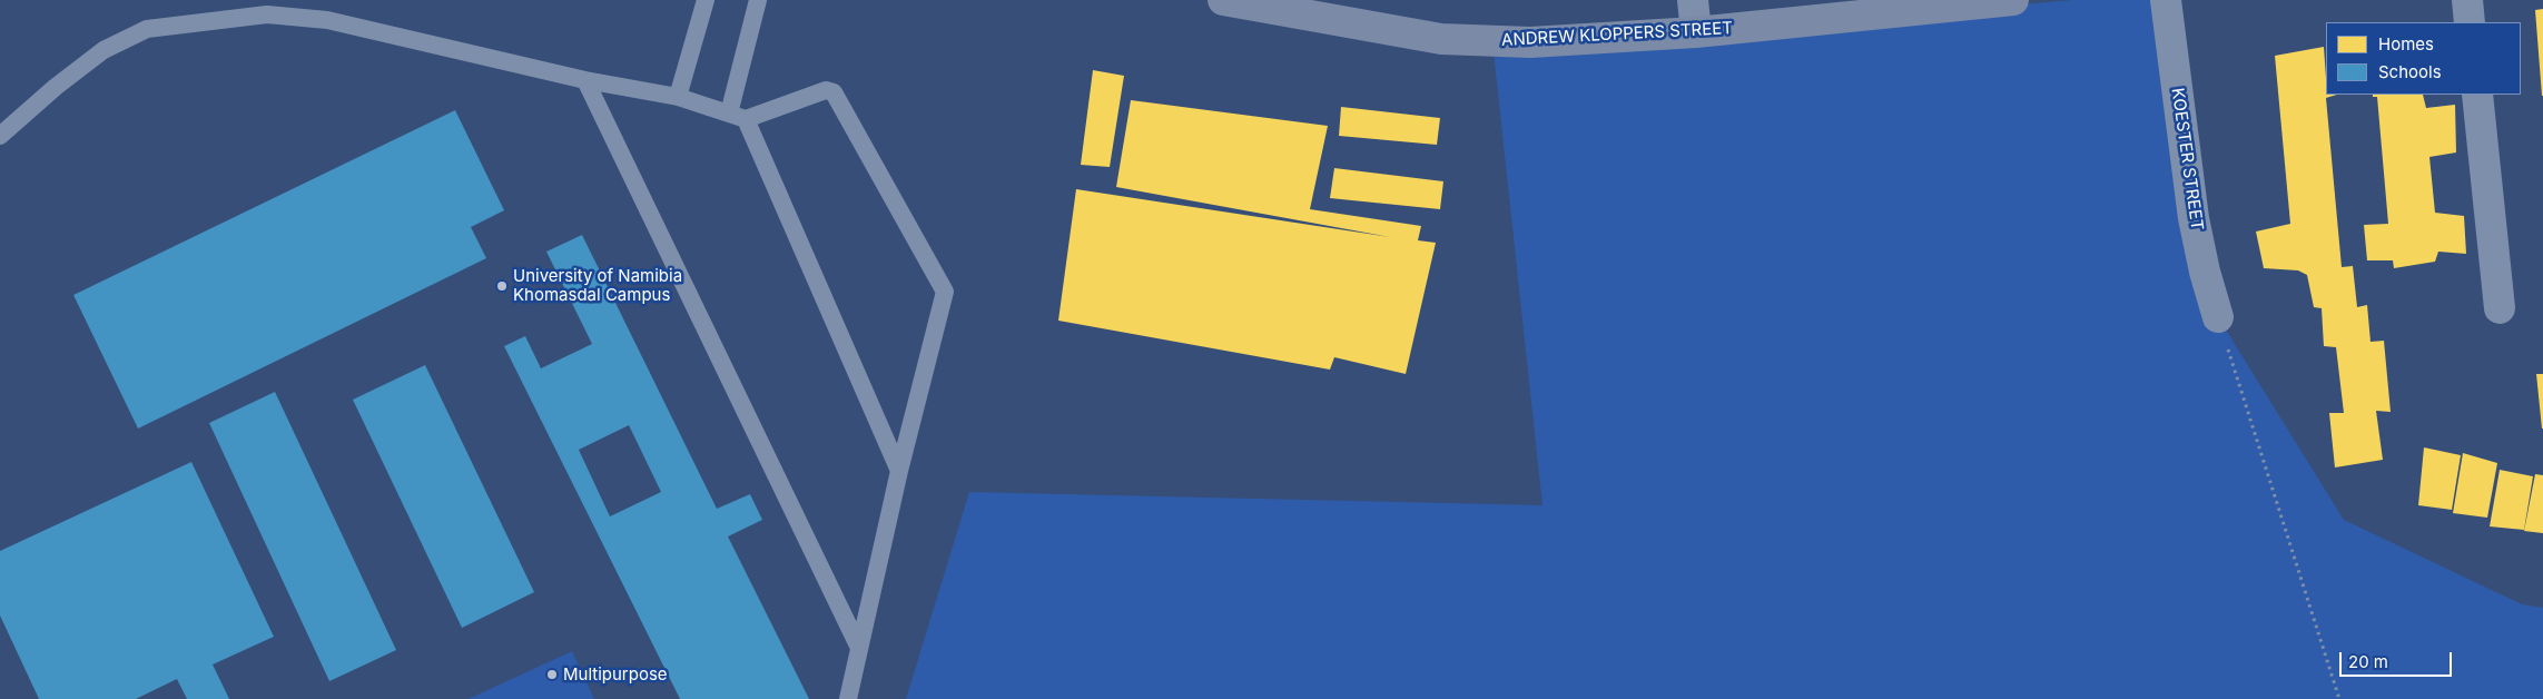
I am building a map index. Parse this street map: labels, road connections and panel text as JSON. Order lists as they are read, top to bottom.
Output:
{
  "streets": {
    "street": ["ANDREW KLOPPERS STREET", "KOESTER STREET"]
  },
  "places": ["University of Namibia Khomasdal Campus", "Multipurpose"],
  "legend": ["Homes", "Schools"],
  "scale_bar": "20 m"
}
